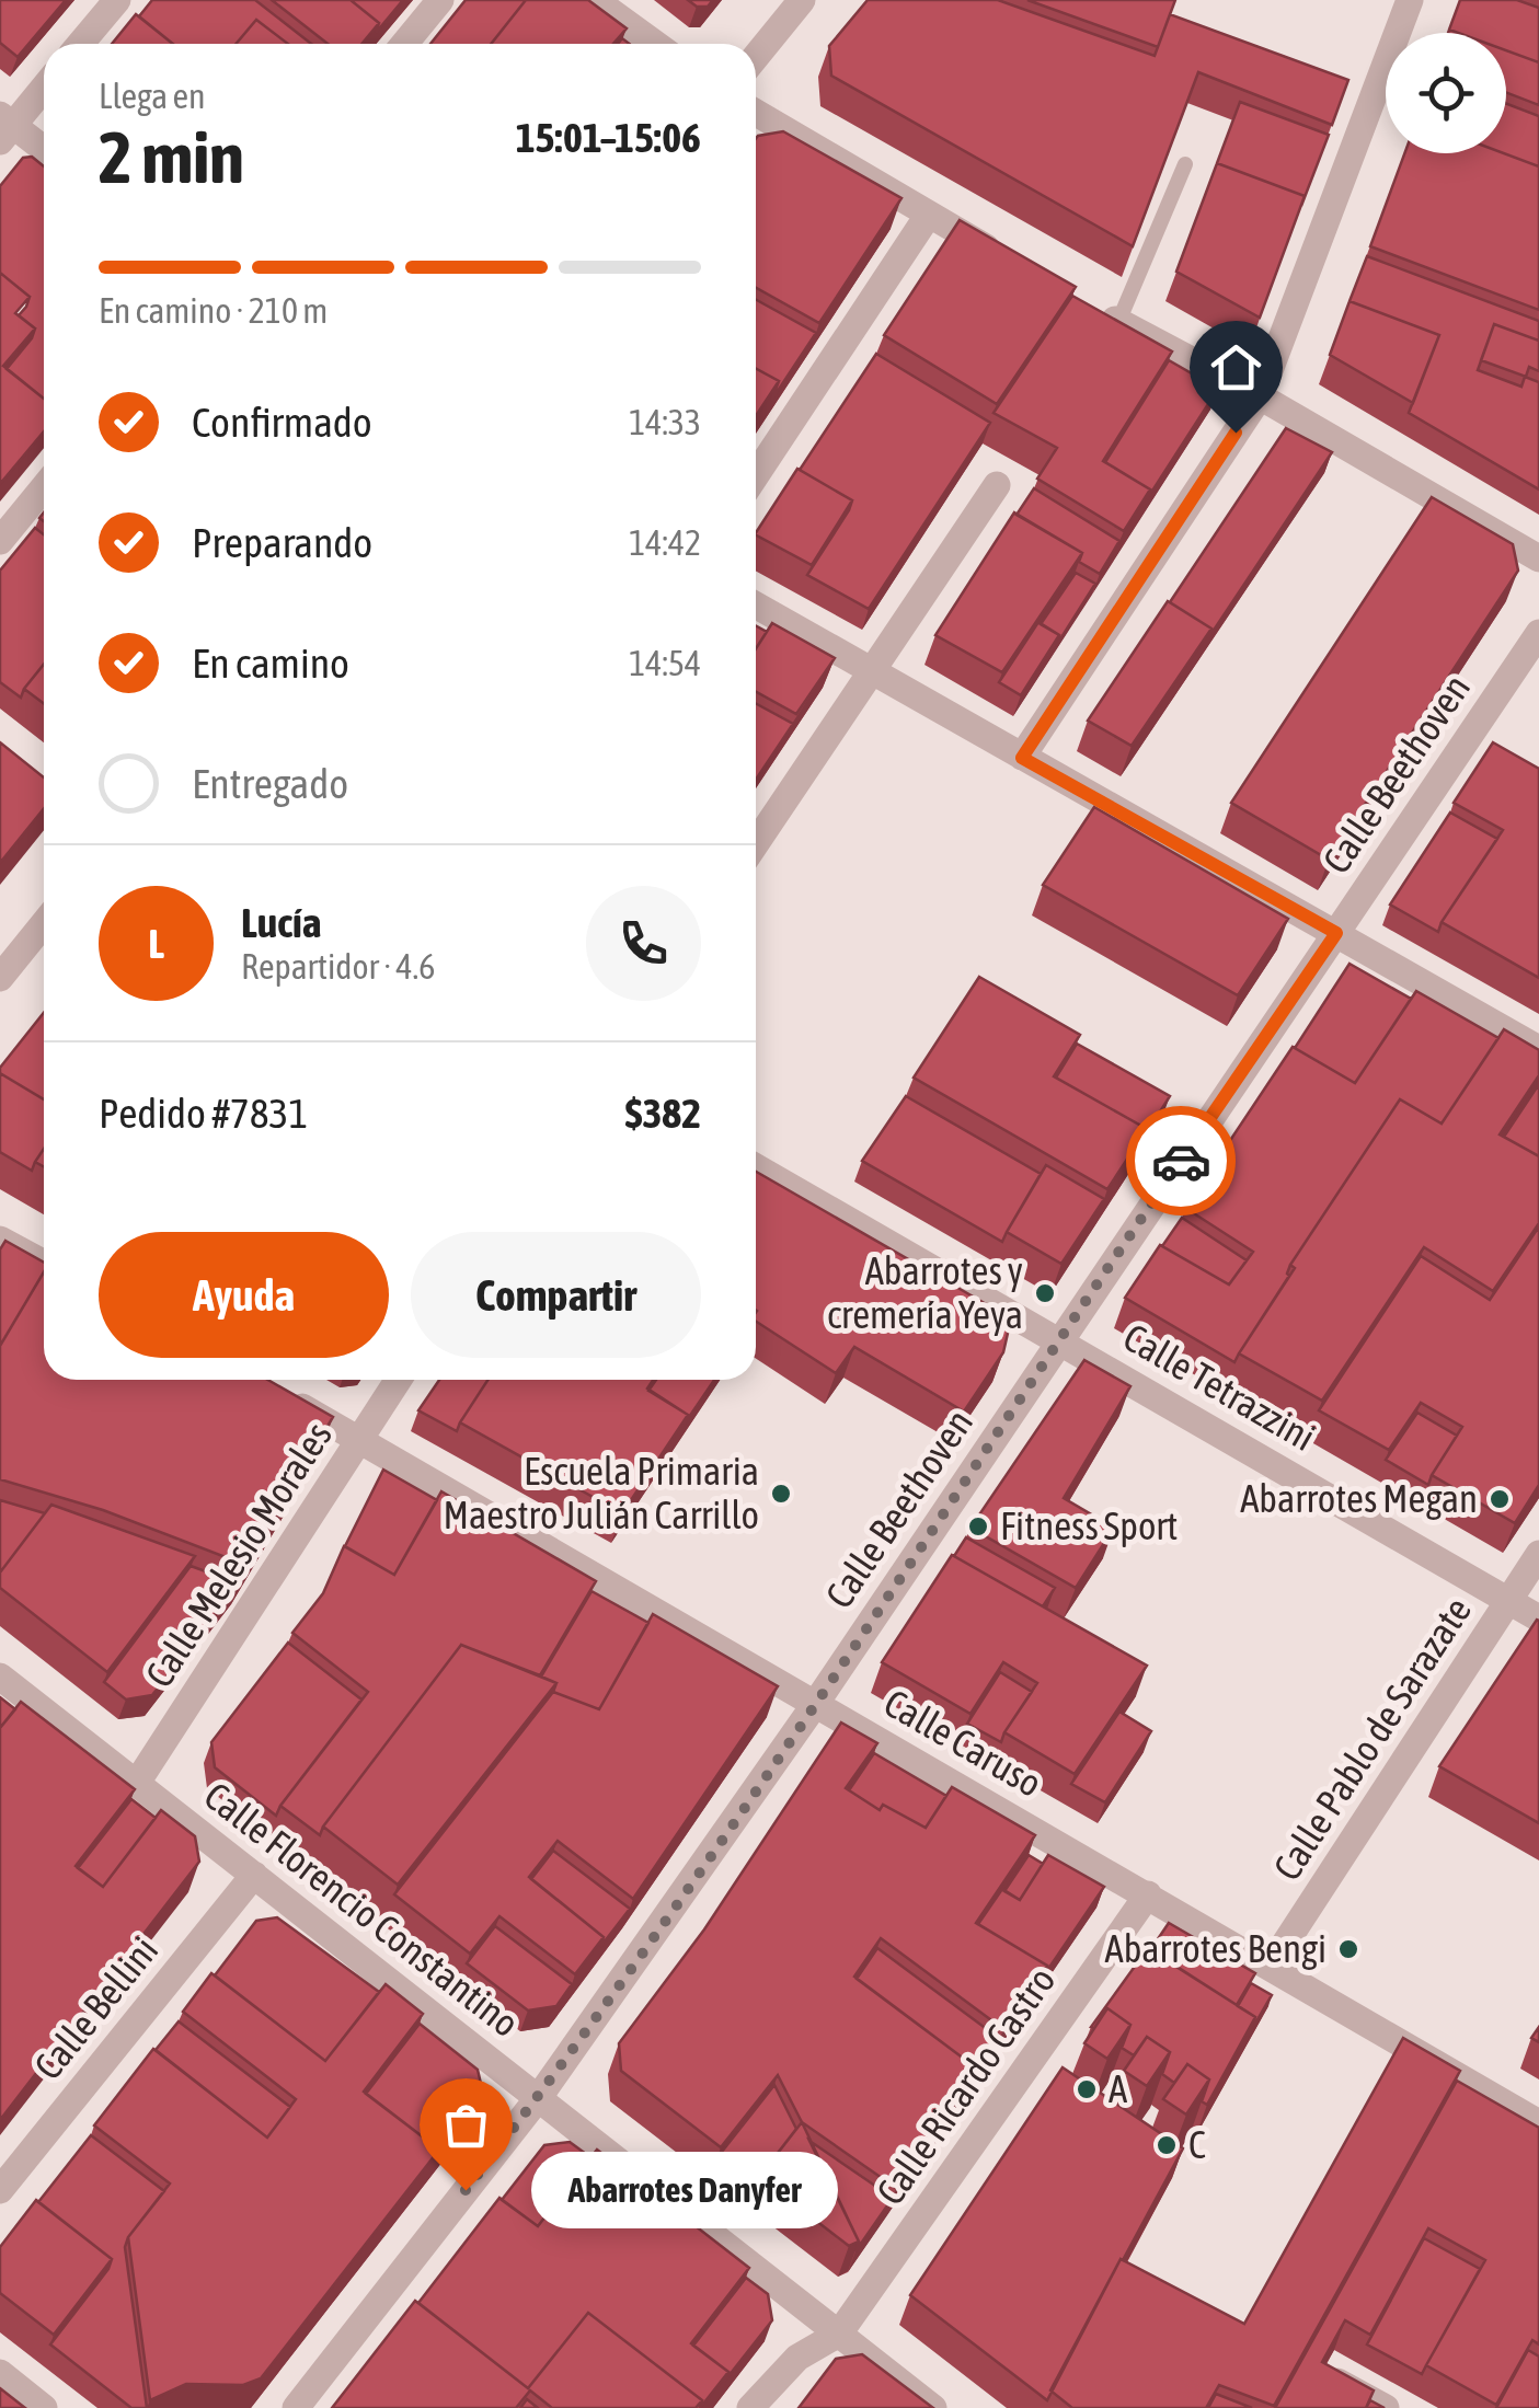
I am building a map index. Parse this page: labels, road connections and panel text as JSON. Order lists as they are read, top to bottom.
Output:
{
  "streets": {
    "street": [
      "Calle Beethoven",
      "Calle Tetrazzini",
      "Calle Melesio Morales",
      "Calle Pablo de Sarazate",
      "Calle Caruso",
      "Calle Florencio Constantino",
      "Calle Bellini",
      "Calle Ricardo Castro"
    ]
  },
  "crossings": [
    ["Calle Beethoven", "Calle Tetrazzini"],
    ["Calle Beethoven", "Calle Caruso"],
    ["Calle Beethoven", "Calle Florencio Constantino"],
    ["Calle Tetrazzini", "Calle Pablo de Sarazate"],
    ["Calle Melesio Morales", "Calle Caruso"],
    ["Calle Melesio Morales", "Calle Florencio Constantino"],
    ["Calle Pablo de Sarazate", "Calle Caruso"],
    ["Calle Caruso", "Calle Ricardo Castro"],
    ["Calle Florencio Constantino", "Calle Bellini"],
    ["Calle Florencio Constantino", "Calle Ricardo Castro"]
  ],
  "places": [
    "Abarrotes y cremería Yeya",
    "Escuela Primaria Maestro Julián Carrillo",
    "Abarrotes Megan",
    "Fitness Sport",
    "Abarrotes Bengi",
    "A",
    "C",
    "Abarrotes Danyfer"
  ],
  "page": {
    "heading": ["2 min", "Llega en", "15:01–15:06"],
    "panel": [
      "Lucía",
      "Repartidor · 4.6",
      "Pedido #7831",
      "$382"
    ],
    "bar": "En camino · 210 m",
    "list": [
      ["Confirmado", "14:33"],
      ["Preparando", "14:42"],
      ["En camino", "14:54"],
      "Entregado"
    ],
    "round": "L",
    "buttons": ["Ayuda", "Compartir"],
    "bubble": "Abarrotes Danyfer"
  }
}
